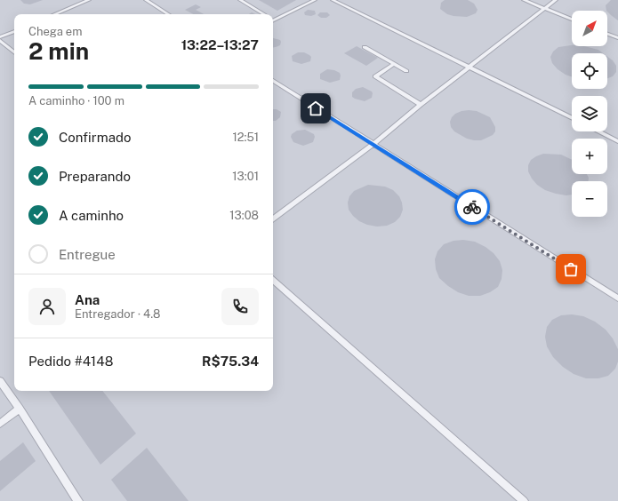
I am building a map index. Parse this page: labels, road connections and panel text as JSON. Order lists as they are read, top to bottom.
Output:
{
  "north": "top right",
  "page": {
    "map_buttons": ["+", "−"],
    "heading": ["2 min", "Chega em", "13:22–13:27"],
    "panel": [
      "Ana",
      "Entregador · 4.8",
      "Pedido #4148",
      "R$75.34"
    ],
    "bar": "A caminho · 100 m",
    "list": [
      ["Confirmado", "12:51"],
      ["Preparando", "13:01"],
      ["A caminho", "13:08"],
      "Entregue"
    ]
  }
}
